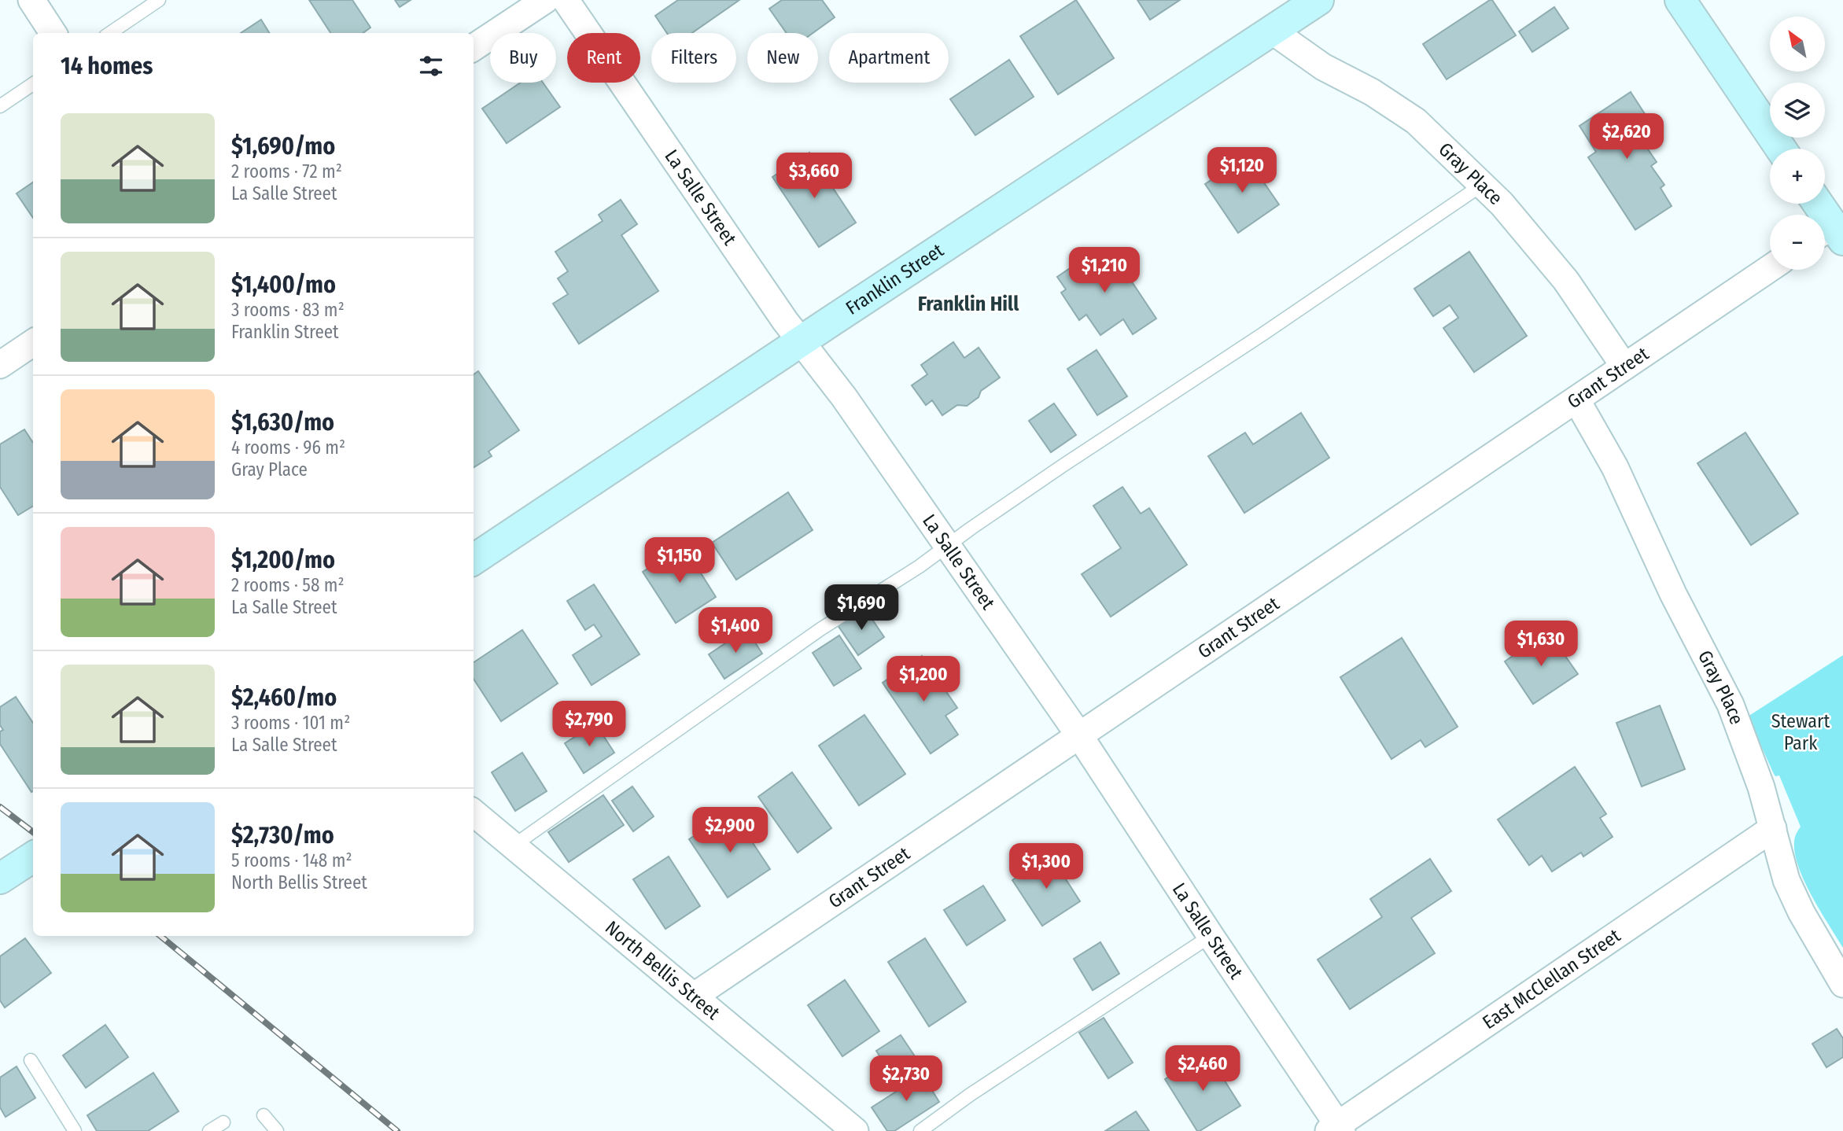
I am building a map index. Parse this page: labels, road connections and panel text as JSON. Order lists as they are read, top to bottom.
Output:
{
  "streets": {
    "street": [
      "Gray Place",
      "La Salle Street",
      "Franklin Street",
      "Grant Street",
      "North Bellis Street",
      "East McClellan Street"
    ]
  },
  "crossings": [
    ["Gray Place", "Franklin Street"],
    ["Gray Place", "Grant Street"],
    ["Gray Place", "East McClellan Street"],
    ["La Salle Street", "Franklin Street"],
    ["La Salle Street", "Grant Street"],
    ["La Salle Street", "East McClellan Street"],
    ["Grant Street", "North Bellis Street"]
  ],
  "districts": ["Franklin Hill"],
  "parks": ["Stewart Park"],
  "north": "top left",
  "page": {
    "map_buttons": ["+", "−"],
    "chip": [
      "Buy",
      "Rent",
      "Filters",
      "New",
      "Apartment"
    ],
    "heading": "14 homes",
    "list": [
      {
        "name": "$1,690/mo",
        "note": "2 rooms · 72 m² · La Salle Street"
      },
      {
        "name": "$1,400/mo",
        "note": "3 rooms · 83 m² · Franklin Street"
      },
      {
        "name": "$1,630/mo",
        "note": "4 rooms · 96 m² · Gray Place"
      },
      {
        "name": "$1,200/mo",
        "note": "2 rooms · 58 m² · La Salle Street"
      },
      {
        "name": "$2,460/mo",
        "note": "3 rooms · 101 m² · La Salle Street"
      },
      {
        "name": "$2,730/mo",
        "note": "5 rooms · 148 m² · North Bellis Street"
      }
    ],
    "price": [
      "$2,620",
      "$1,120",
      "$3,660",
      "$1,210",
      "$1,150",
      "$1,690",
      "$1,400",
      "$1,630",
      "$1,200",
      "$2,790",
      "$2,900",
      "$1,300",
      "$2,460",
      "$2,730"
    ]
  }
}
